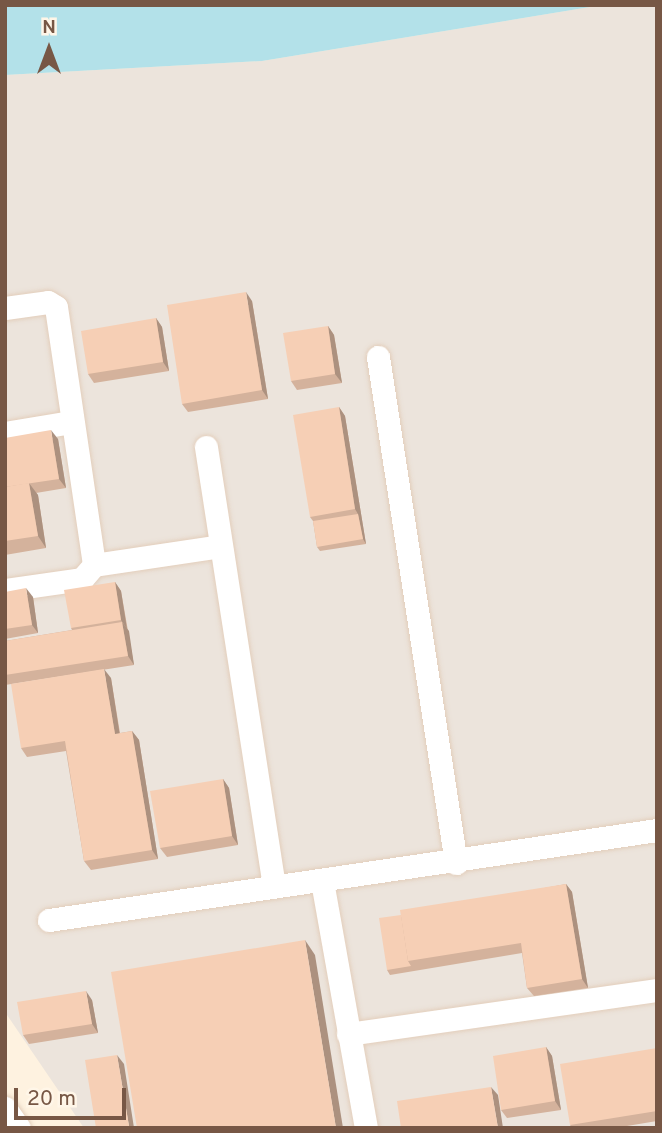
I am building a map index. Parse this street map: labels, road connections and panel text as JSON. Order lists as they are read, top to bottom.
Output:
{
  "scale_bar": "20 m",
  "north": "top"
}
